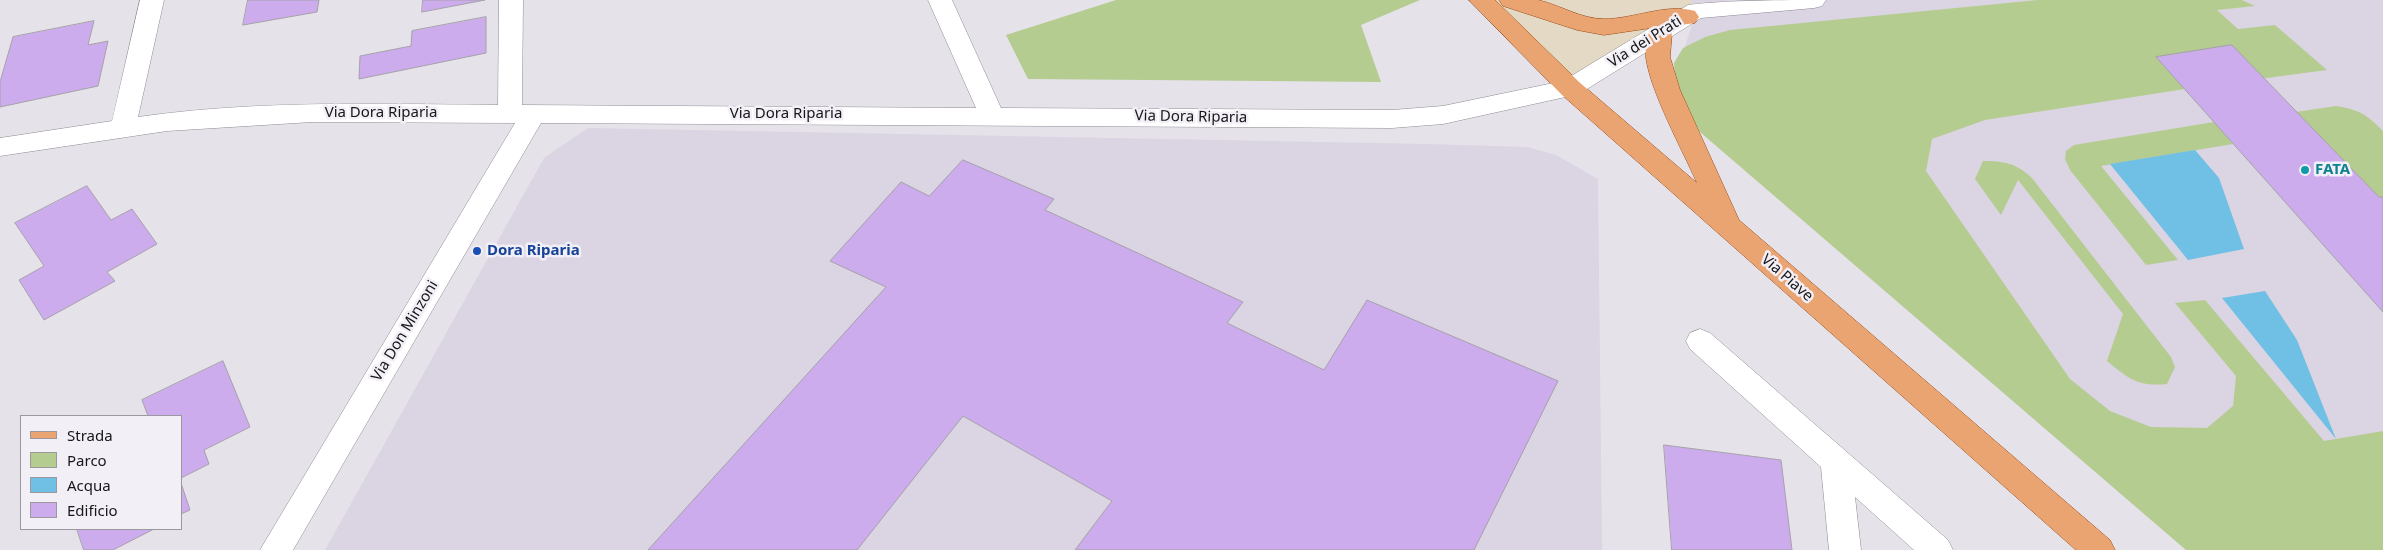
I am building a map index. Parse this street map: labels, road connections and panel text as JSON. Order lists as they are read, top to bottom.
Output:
{
  "streets": {
    "main road": ["Via Piave"],
    "street": ["Via dei Prati", "Via Dora Riparia", "Via Don Minzoni"]
  },
  "crossings": [
    ["Via dei Prati", "Via Dora Riparia"],
    ["Via dei Prati", "Via Piave"],
    ["Via Dora Riparia", "Via Piave"],
    ["Via Dora Riparia", "Via Don Minzoni"]
  ],
  "places": ["FATA", "Dora Riparia"],
  "legend": [
    "Strada",
    "Parco",
    "Acqua",
    "Edificio"
  ]
}
